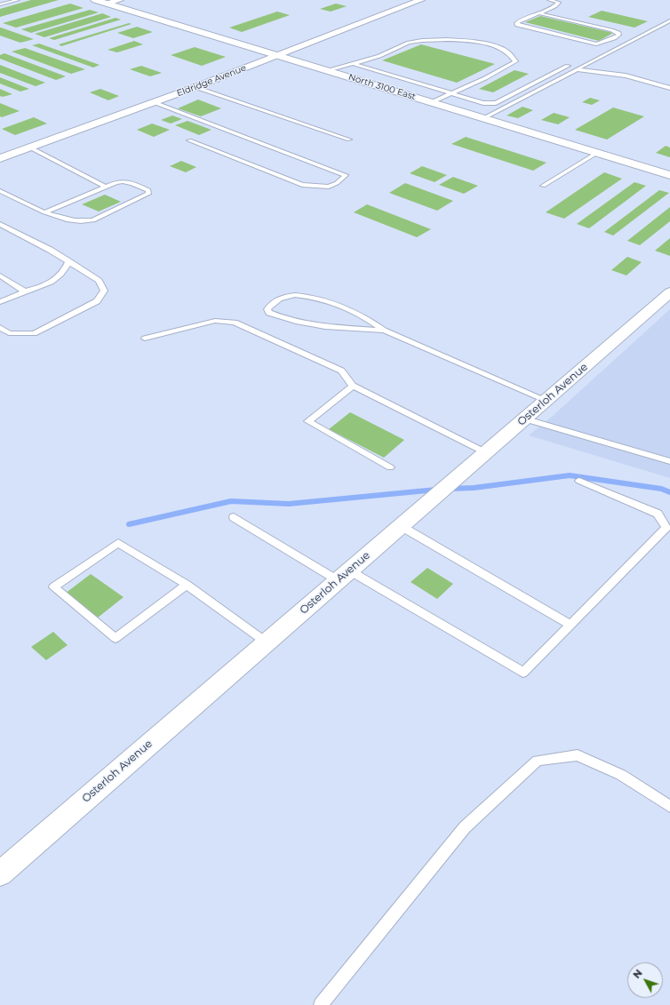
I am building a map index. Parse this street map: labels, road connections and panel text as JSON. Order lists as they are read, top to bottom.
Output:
{
  "streets": {
    "main road": ["North 3100 East"],
    "street": ["Eldridge Avenue", "Osterloh Avenue"]
  },
  "crossings": [
    ["Eldridge Avenue", "North 3100 East"]
  ],
  "north": "top left"
}
